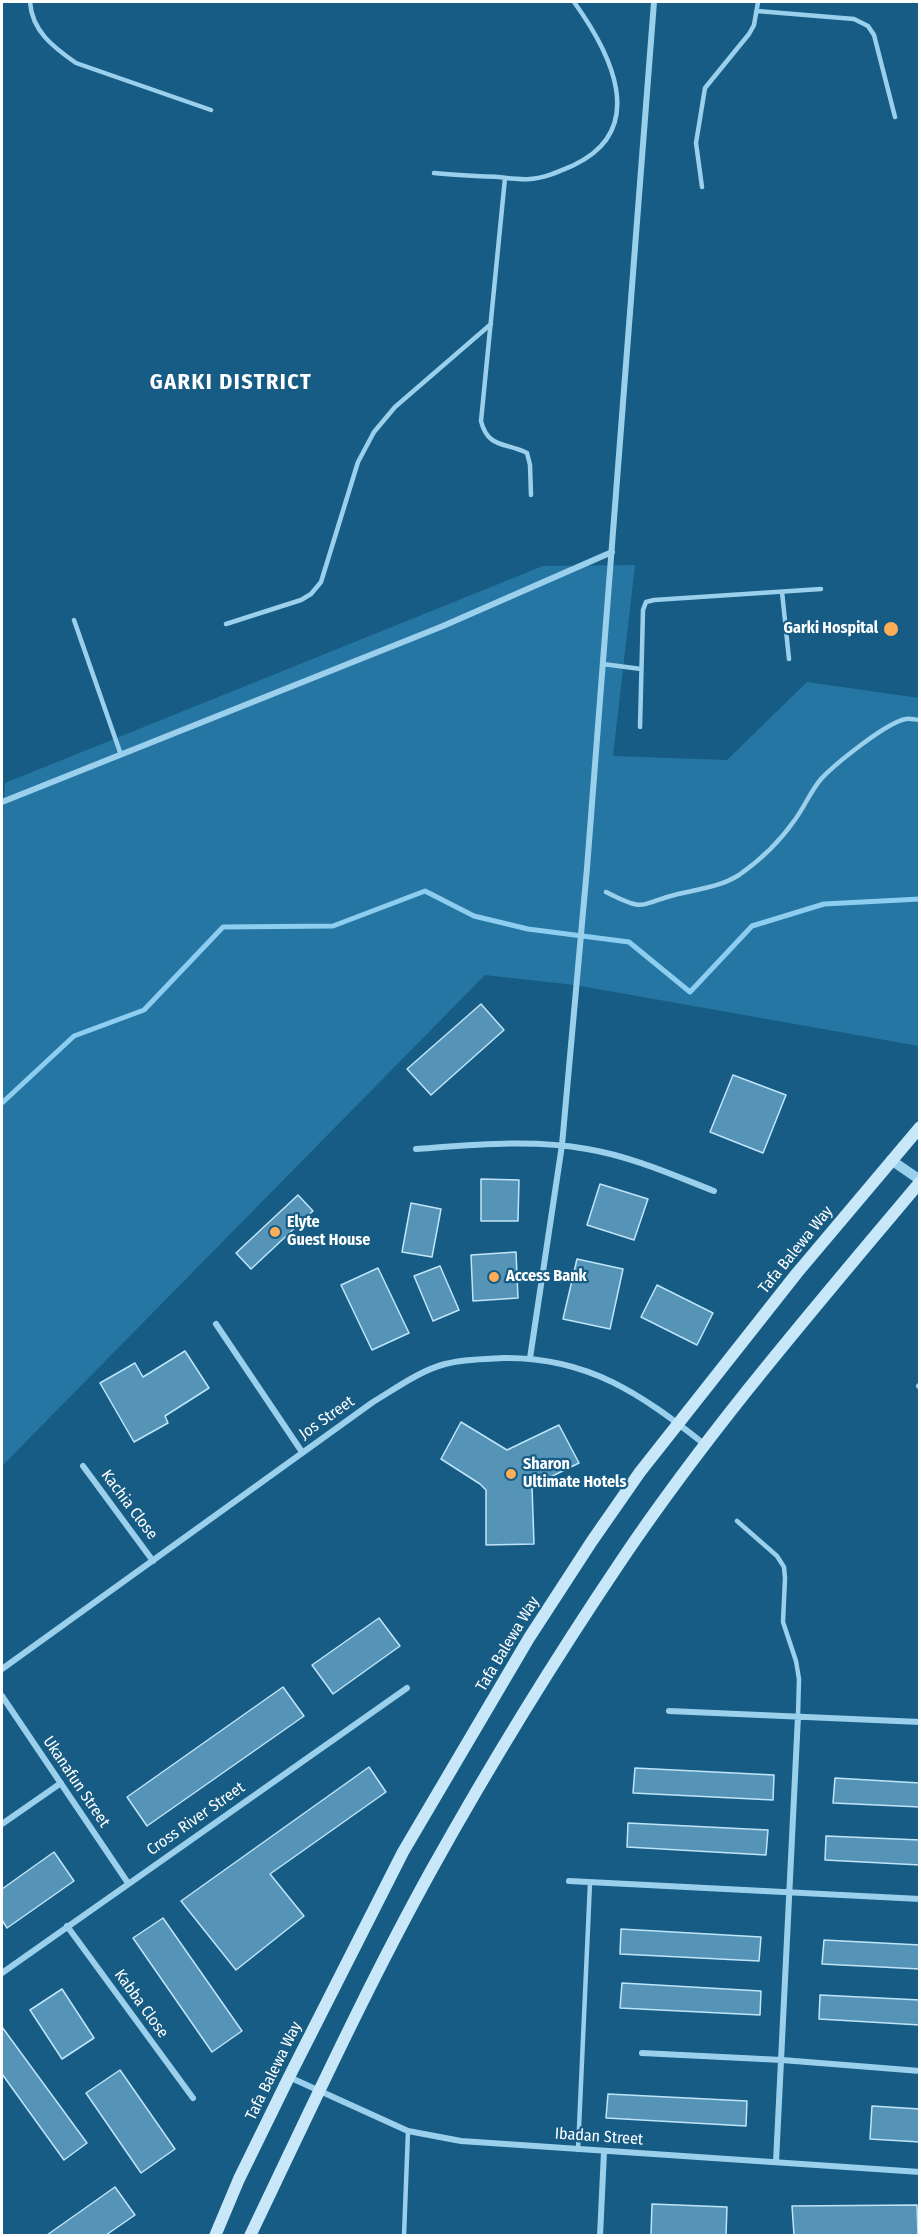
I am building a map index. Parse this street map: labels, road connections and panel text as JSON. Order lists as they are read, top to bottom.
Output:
{
  "streets": {
    "main road": ["Tafa Balewa Way"],
    "street": [
      "Jos Street",
      "Kachia Close",
      "Ukanafun Street",
      "Cross River Street",
      "Kabba Close",
      "Ibadan Street"
    ]
  },
  "crossings": [
    ["Tafa Balewa Way", "Jos Street"],
    ["Tafa Balewa Way", "Ibadan Street"],
    ["Jos Street", "Kachia Close"],
    ["Ukanafun Street", "Cross River Street"],
    ["Cross River Street", "Kabba Close"]
  ],
  "districts": ["GARKI DISTRICT"],
  "places": [
    "Garki Hospital",
    "Elyte Guest House",
    "Access Bank",
    "Sharon Ultimate Hotels"
  ]
}
